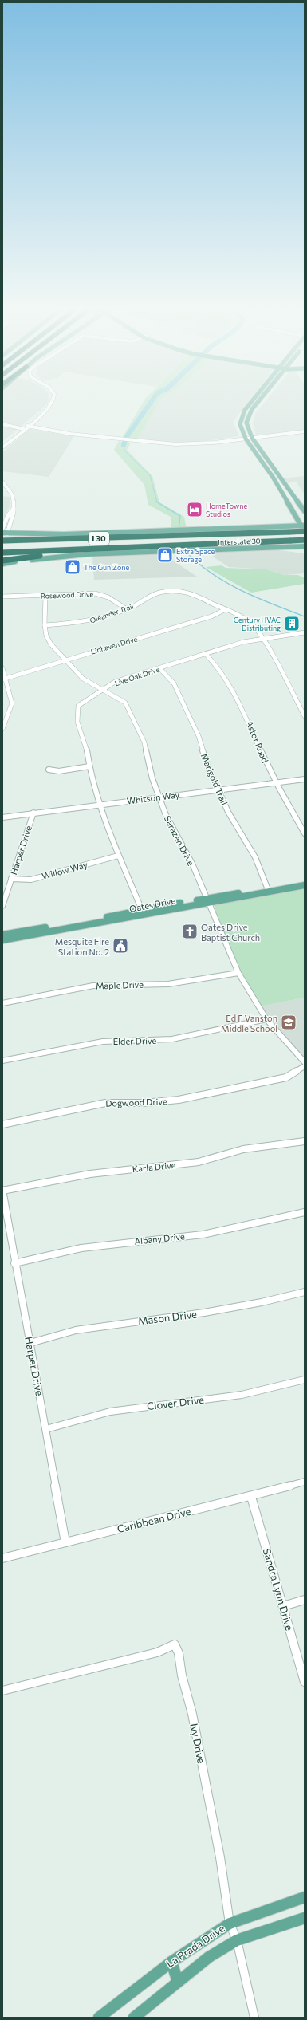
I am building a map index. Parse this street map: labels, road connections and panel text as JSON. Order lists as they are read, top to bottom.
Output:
{
  "streets": {
    "highway": ["I 30"],
    "main road": ["Interstate 30", "Oates Drive", "La Prada Drive"],
    "street": [
      "Rosewood Drive",
      "Oleander Trail",
      "Linhaven Drive",
      "Live Oak Drive",
      "Astor Road",
      "Marigold Trail",
      "Whitson Way",
      "Sarazen Drive",
      "Harper Drive",
      "Willow Way",
      "Maple Drive",
      "Elder Drive",
      "Dogwood Drive",
      "Karla Drive",
      "Albany Drive",
      "Mason Drive",
      "Clover Drive",
      "Caribbean Drive",
      "Sandra Lynn Drive",
      "Ivy Drive"
    ]
  },
  "crossings": [
    ["Rosewood Drive", "Oleander Trail"],
    ["Rosewood Drive", "Sarazen Drive"],
    ["Oleander Trail", "Linhaven Drive"],
    ["Oleander Trail", "Live Oak Drive"],
    ["Oleander Trail", "Sarazen Drive"],
    ["Linhaven Drive", "Sarazen Drive"],
    ["Live Oak Drive", "Astor Road"],
    ["Live Oak Drive", "Marigold Trail"],
    ["Live Oak Drive", "Whitson Way"],
    ["Live Oak Drive", "Sarazen Drive"],
    ["Live Oak Drive", "Willow Way"],
    ["Live Oak Drive", "Oates Drive"],
    ["Astor Road", "Whitson Way"],
    ["Marigold Trail", "Whitson Way"],
    ["Marigold Trail", "Oates Drive"],
    ["Whitson Way", "Sarazen Drive"],
    ["Whitson Way", "Harper Drive"],
    ["Sarazen Drive", "Oates Drive"],
    ["Sarazen Drive", "Maple Drive"],
    ["Sarazen Drive", "Elder Drive"],
    ["Harper Drive", "Willow Way"],
    ["Harper Drive", "Karla Drive"],
    ["Harper Drive", "Albany Drive"],
    ["Harper Drive", "Mason Drive"],
    ["Harper Drive", "Clover Drive"],
    ["Harper Drive", "Caribbean Drive"],
    ["Caribbean Drive", "Sandra Lynn Drive"],
    ["Ivy Drive", "La Prada Drive"]
  ],
  "places": {
    "hotel": ["HomeTowne Studios"],
    "shop": ["Extra Space Storage", "The Gun Zone"],
    "building": ["Century HVAC Distributing"],
    "church": ["Oates Drive Baptist Church"],
    "public building": ["Mesquite Fire Station No. 2"],
    "school or university": ["Ed F Vanston Middle School"]
  }
}
